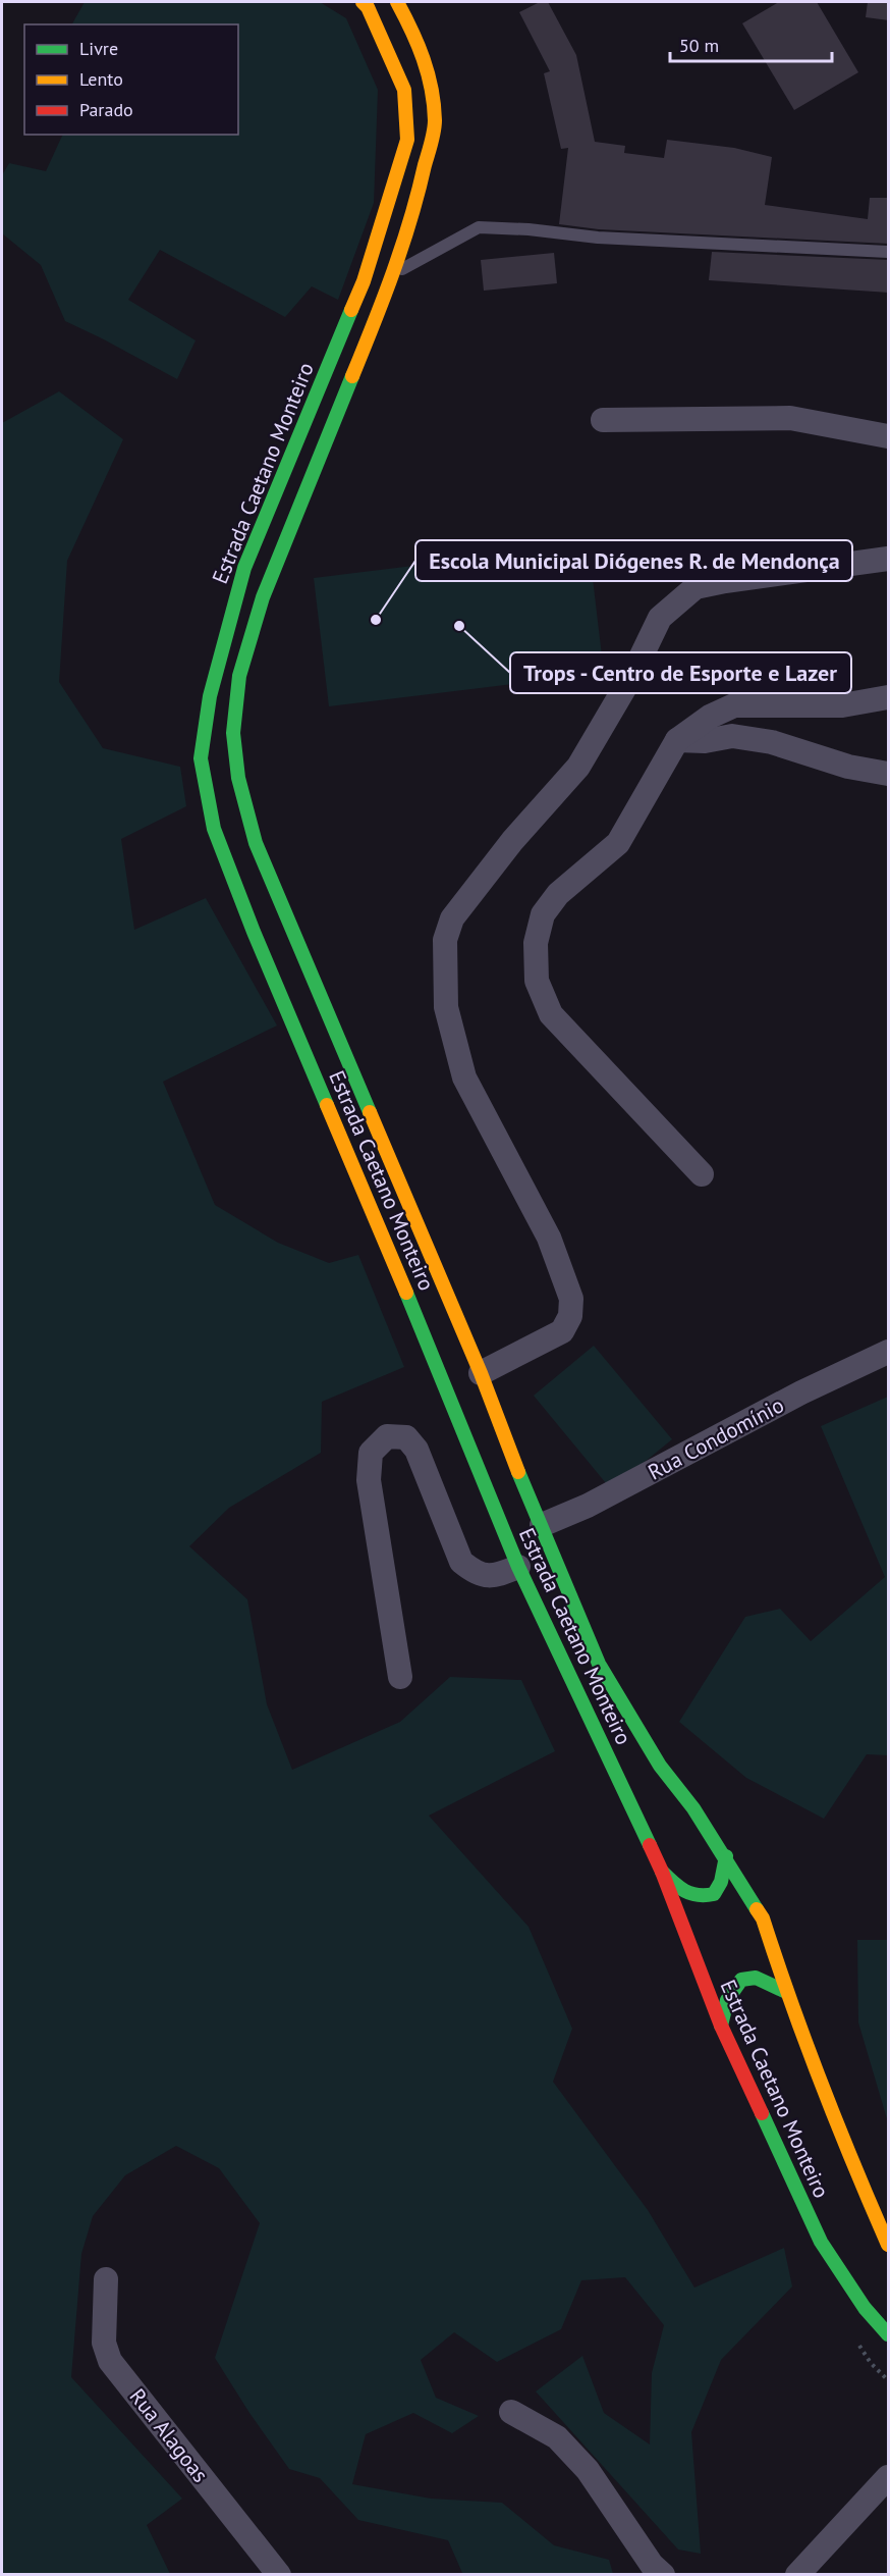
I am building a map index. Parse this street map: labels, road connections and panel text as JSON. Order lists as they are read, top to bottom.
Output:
{
  "streets": {
    "main road": ["Estrada Caetano Monteiro"],
    "street": ["Rua Condomínio", "Rua Alagoas"]
  },
  "crossings": [
    ["Estrada Caetano Monteiro", "Rua Condomínio"]
  ],
  "places": ["Escola Municipal Diógenes R. de Mendonça", "Trops - Centro de Esporte e Lazer"],
  "legend": ["Livre", "Lento", "Parado"],
  "scale_bar": "50 m"
}
